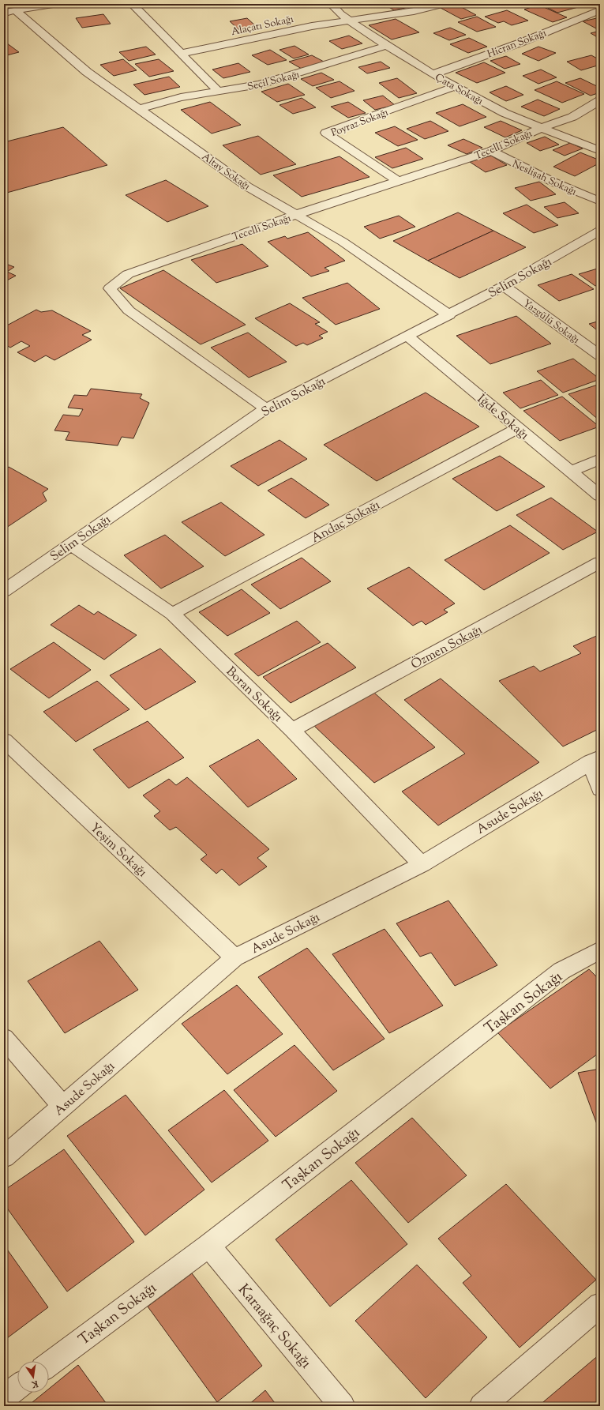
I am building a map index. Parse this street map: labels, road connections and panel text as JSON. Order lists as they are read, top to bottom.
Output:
{
  "streets": {
    "street": [
      "Alaçatı Sokağı",
      "Hicran Sokağı",
      "Seçil Sokağı",
      "Çata Sokağı",
      "Poyraz Sokağı",
      "Tecelli Sokağı",
      "Altay Sokağı",
      "Neslişah Sokağı",
      "Selim Sokağı",
      "Yazgülü Sokağı",
      "İğde Sokağı",
      "Andaç Sokağı",
      "Özmen Sokağı",
      "Boran Sokağı",
      "Asude Sokağı",
      "Yeşim Sokağı",
      "Taşkan Sokağı",
      "Karaağaç Sokağı"
    ]
  },
  "crossings": [
    ["Alaçatı Sokağı", "Çata Sokağı"],
    ["Hicran Sokağı", "Çata Sokağı"],
    ["Seçil Sokağı", "Çata Sokağı"],
    ["Seçil Sokağı", "Altay Sokağı"],
    ["Çata Sokağı", "Poyraz Sokağı"],
    ["Çata Sokağı", "Tecelli Sokağı"],
    ["Poyraz Sokağı", "Tecelli Sokağı"],
    ["Tecelli Sokağı", "Altay Sokağı"],
    ["Tecelli Sokağı", "Neslişah Sokağı"],
    ["Tecelli Sokağı", "Selim Sokağı"],
    ["Altay Sokağı", "Selim Sokağı"],
    ["Selim Sokağı", "Yazgülü Sokağı"],
    ["Selim Sokağı", "İğde Sokağı"],
    ["Selim Sokağı", "Boran Sokağı"],
    ["İğde Sokağı", "Andaç Sokağı"],
    ["Andaç Sokağı", "Boran Sokağı"],
    ["Özmen Sokağı", "Boran Sokağı"],
    ["Boran Sokağı", "Asude Sokağı"],
    ["Asude Sokağı", "Yeşim Sokağı"],
    ["Taşkan Sokağı", "Karaağaç Sokağı"]
  ],
  "north": "bottom"
}
